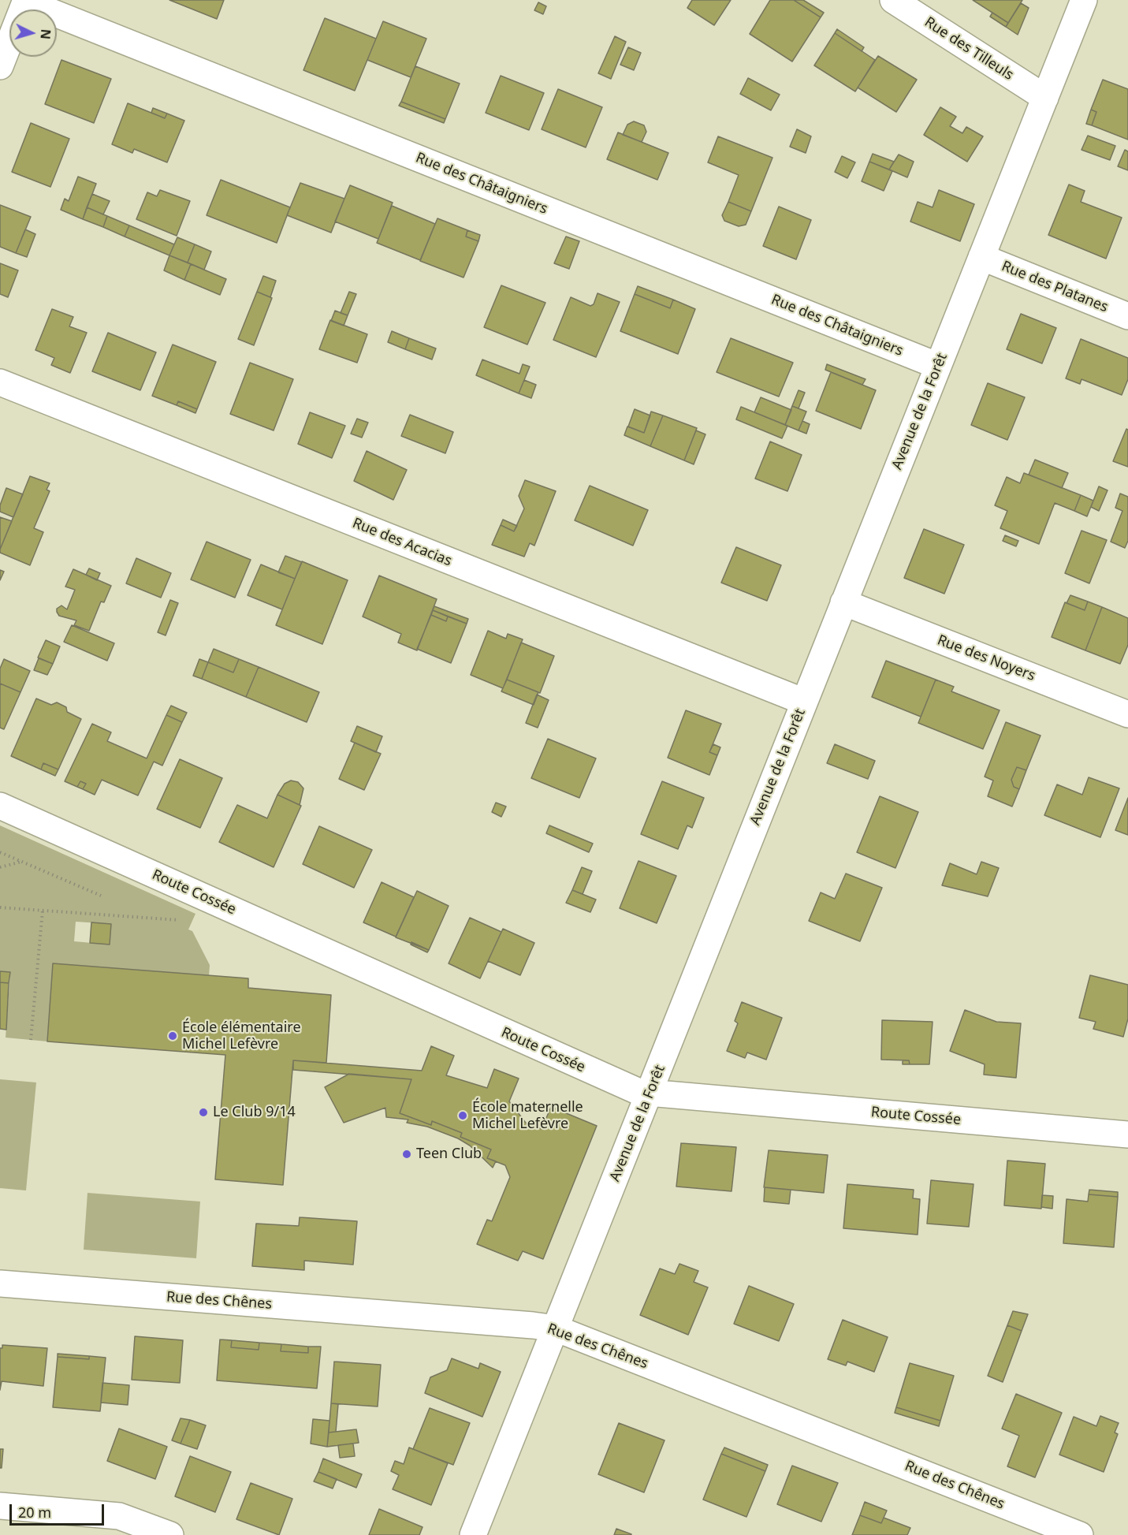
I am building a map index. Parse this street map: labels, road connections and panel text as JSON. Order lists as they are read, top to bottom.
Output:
{
  "streets": {
    "street": [
      "Rue des Tilleuls",
      "Rue des Châtaigniers",
      "Rue des Platanes",
      "Avenue de la Forêt",
      "Rue des Acacias",
      "Rue des Noyers",
      "Route Cossée",
      "Rue des Chênes"
    ]
  },
  "crossings": [
    ["Rue des Tilleuls", "Avenue de la Forêt"],
    ["Rue des Châtaigniers", "Avenue de la Forêt"],
    ["Rue des Platanes", "Avenue de la Forêt"],
    ["Avenue de la Forêt", "Rue des Acacias"],
    ["Avenue de la Forêt", "Rue des Noyers"],
    ["Avenue de la Forêt", "Route Cossée"],
    ["Avenue de la Forêt", "Rue des Chênes"]
  ],
  "places": [
    "École élémentaire Michel Lefèvre",
    "Le Club 9/14",
    "École maternelle Michel Lefèvre",
    "Teen Club"
  ],
  "scale_bar": "20 m",
  "north": "right"
}
